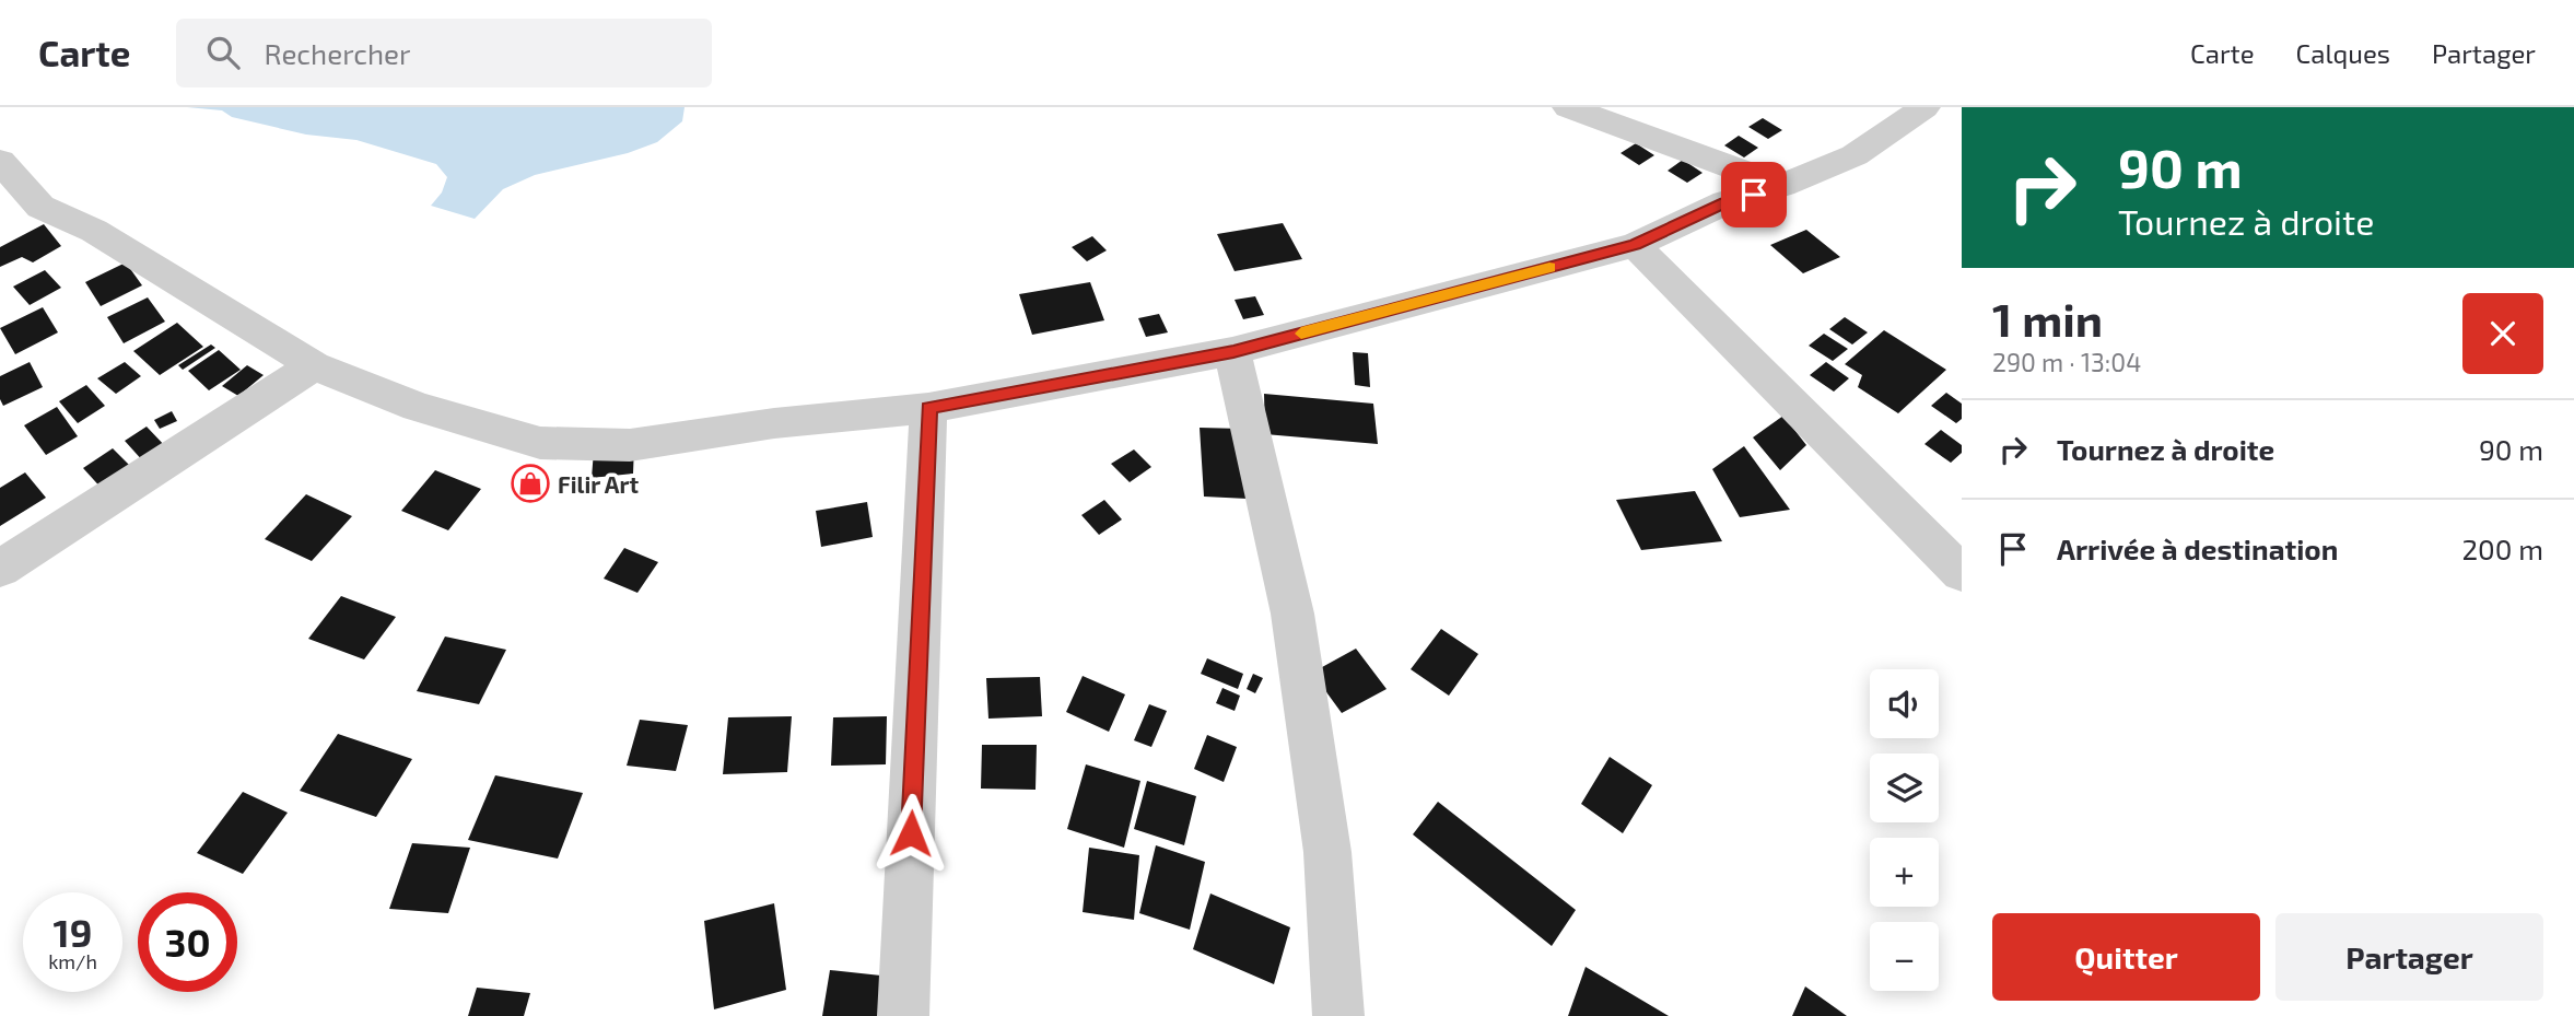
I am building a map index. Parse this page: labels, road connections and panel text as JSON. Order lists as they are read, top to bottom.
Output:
{
  "places": {
    "shop": ["Filir Art"]
  },
  "page": {
    "header": "Carte",
    "search": "Rechercher",
    "nav": ["Carte", "Calques", "Partager"],
    "turn": ["90 m", "Tournez à droite"],
    "heading": ["1 min", "290 m · 13:04"],
    "list": [
      {
        "name": "Tournez à droite",
        "value": "90 m"
      },
      {
        "name": "Arrivée à destination",
        "value": "200 m"
      }
    ],
    "map_buttons": ["+", "−"],
    "speed": "19 km/h",
    "limit": "30",
    "buttons": ["Quitter", "Partager"]
  }
}
